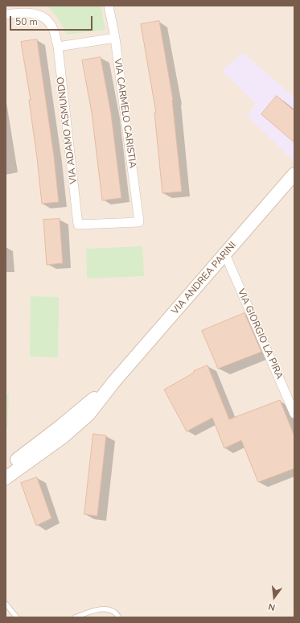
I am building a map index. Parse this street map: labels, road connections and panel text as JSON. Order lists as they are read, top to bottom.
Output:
{
  "streets": {
    "main road": ["VIA ANDREA PARINI"],
    "street": ["VIA CARMELO CARISTIA", "VIA ADAMO ASMUNDO", "VIA GIORGIO LA PIRA"]
  },
  "crossings": [
    ["VIA CARMELO CARISTIA", "VIA ADAMO ASMUNDO"],
    ["VIA ANDREA PARINI", "VIA GIORGIO LA PIRA"]
  ],
  "scale_bar": "50 m",
  "north": "bottom"
}
